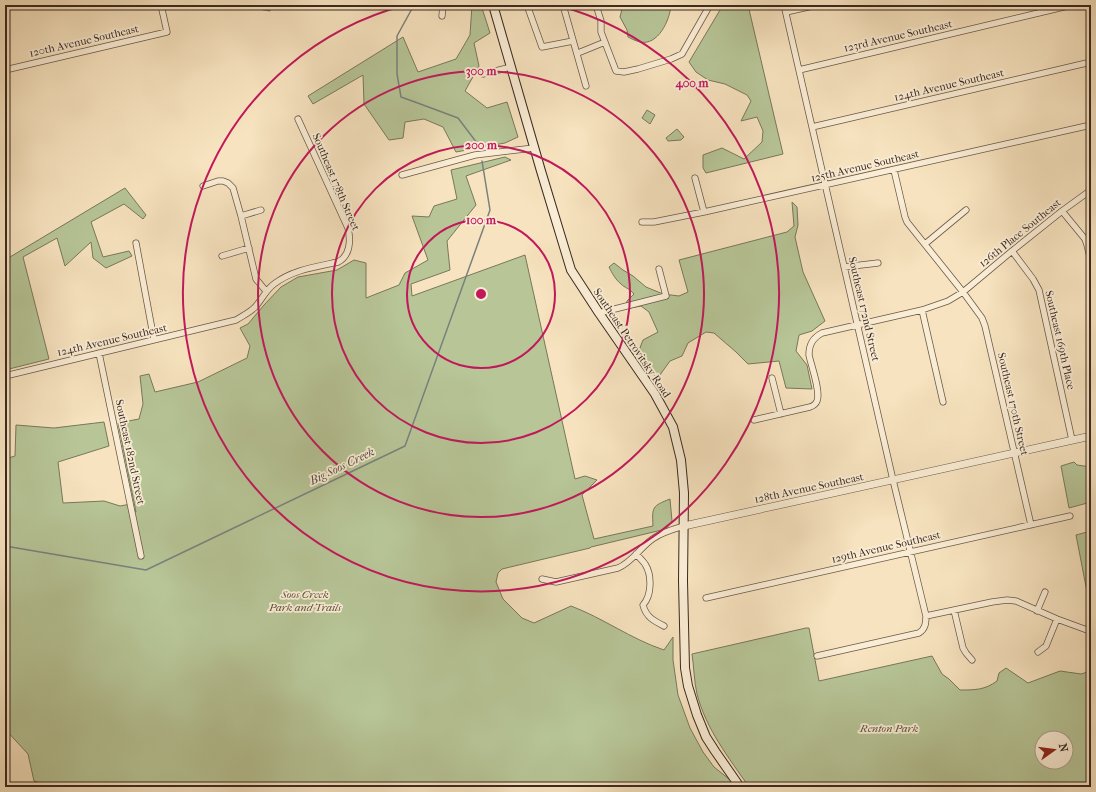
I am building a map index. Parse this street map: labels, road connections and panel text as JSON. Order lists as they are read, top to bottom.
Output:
{
  "streets": {
    "main road": ["Southeast Petrovitsky Road"],
    "street": [
      "123rd Avenue Southeast",
      "120th Avenue Southeast",
      "124th Avenue Southeast",
      "125th Avenue Southeast",
      "Southeast 178th Street",
      "126th Place Southeast",
      "Southeast 172nd Street",
      "Southeast 169th Place",
      "Southeast 170th Street",
      "Southeast 182nd Street",
      "128th Avenue Southeast",
      "129th Avenue Southeast"
    ]
  },
  "crossings": [
    ["123rd Avenue Southeast", "Southeast 172nd Street"],
    ["124th Avenue Southeast", "Southeast 178th Street"],
    ["124th Avenue Southeast", "Southeast 172nd Street"],
    ["124th Avenue Southeast", "Southeast 182nd Street"],
    ["125th Avenue Southeast", "Southeast 172nd Street"],
    ["125th Avenue Southeast", "Southeast 170th Street"],
    ["126th Place Southeast", "Southeast 172nd Street"],
    ["126th Place Southeast", "Southeast 169th Place"],
    ["126th Place Southeast", "Southeast 170th Street"],
    ["Southeast 172nd Street", "128th Avenue Southeast"],
    ["Southeast 172nd Street", "129th Avenue Southeast"],
    ["Southeast 169th Place", "128th Avenue Southeast"],
    ["Southeast Petrovitsky Road", "128th Avenue Southeast"],
    ["Southeast 170th Street", "128th Avenue Southeast"],
    ["Southeast 170th Street", "129th Avenue Southeast"]
  ],
  "water": ["Big Soos Creek"],
  "parks": ["Soos Creek Park and Trails", "Renton Park"],
  "north": "right",
  "rings": [
    "300 m",
    "400 m",
    "200 m",
    "100 m"
  ]
}
